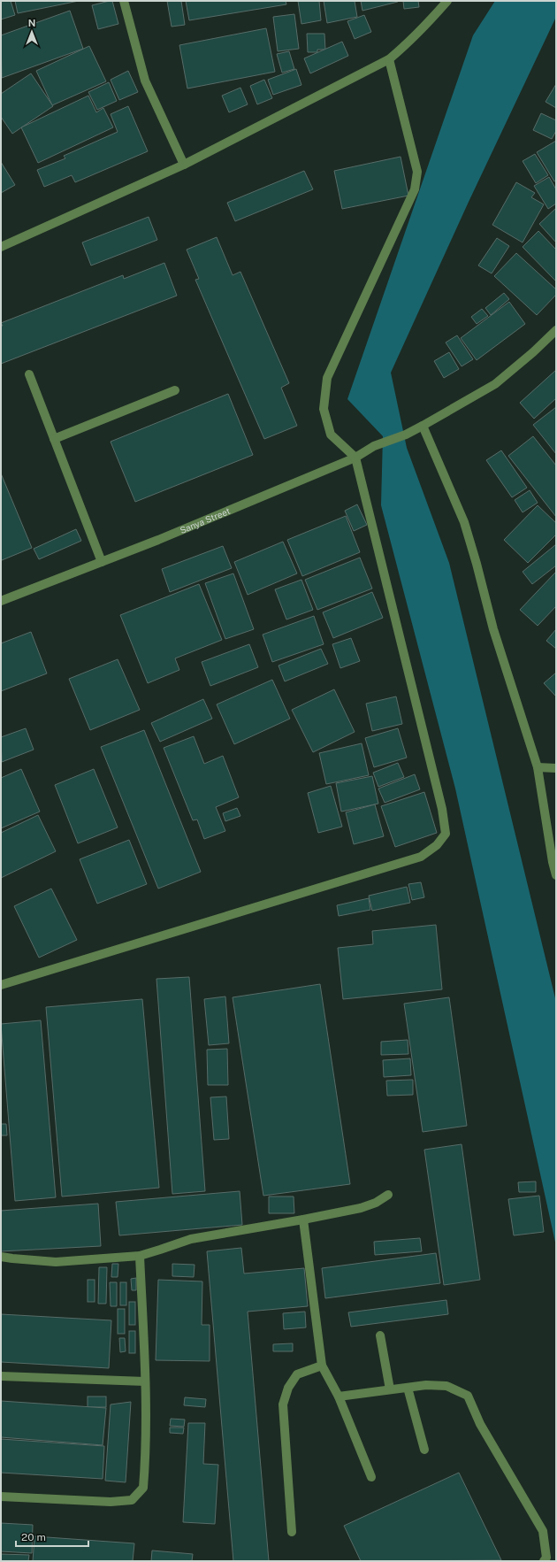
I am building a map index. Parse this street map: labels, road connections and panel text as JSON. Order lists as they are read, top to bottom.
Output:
{
  "streets": {
    "street": ["Sanya Street"]
  },
  "scale_bar": "20 m",
  "north": "top"
}
